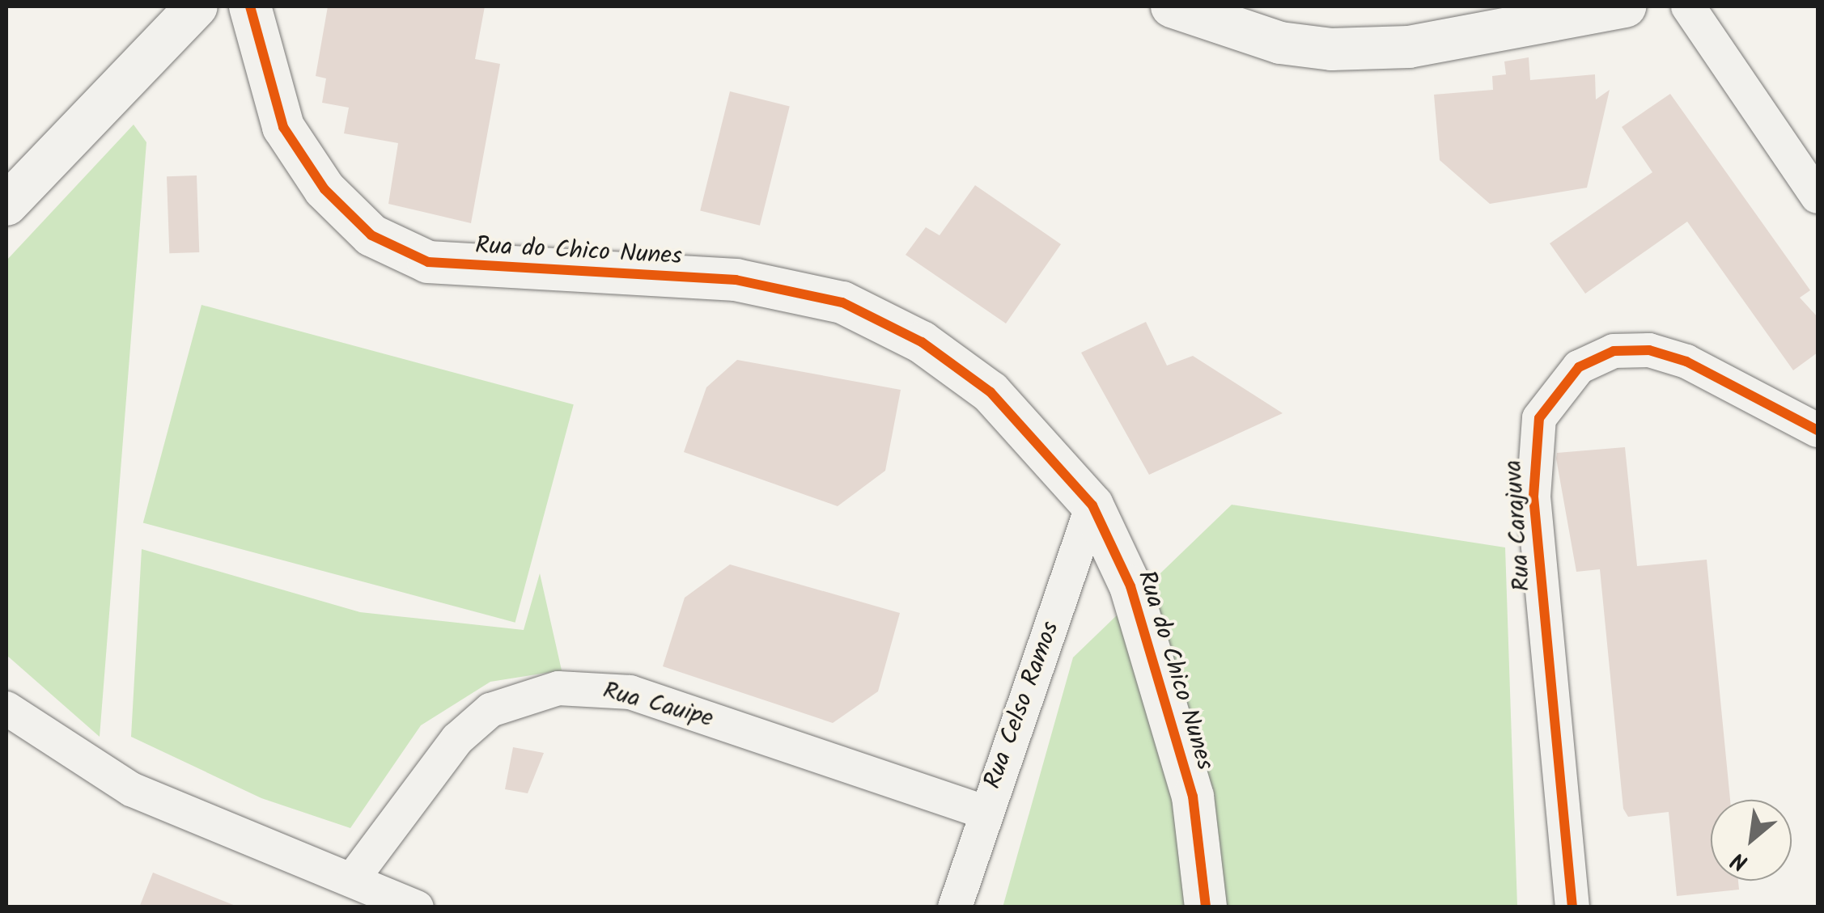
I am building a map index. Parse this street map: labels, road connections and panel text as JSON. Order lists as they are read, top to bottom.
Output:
{
  "streets": {
    "street": [
      "Rua do Chico Nunes",
      "Rua Carajuva",
      "Rua Cauipe",
      "Rua Celso Ramos"
    ]
  },
  "crossings": [
    ["Rua do Chico Nunes", "Rua Celso Ramos"],
    ["Rua Cauipe", "Rua Celso Ramos"]
  ],
  "north": "bottom left"
}
